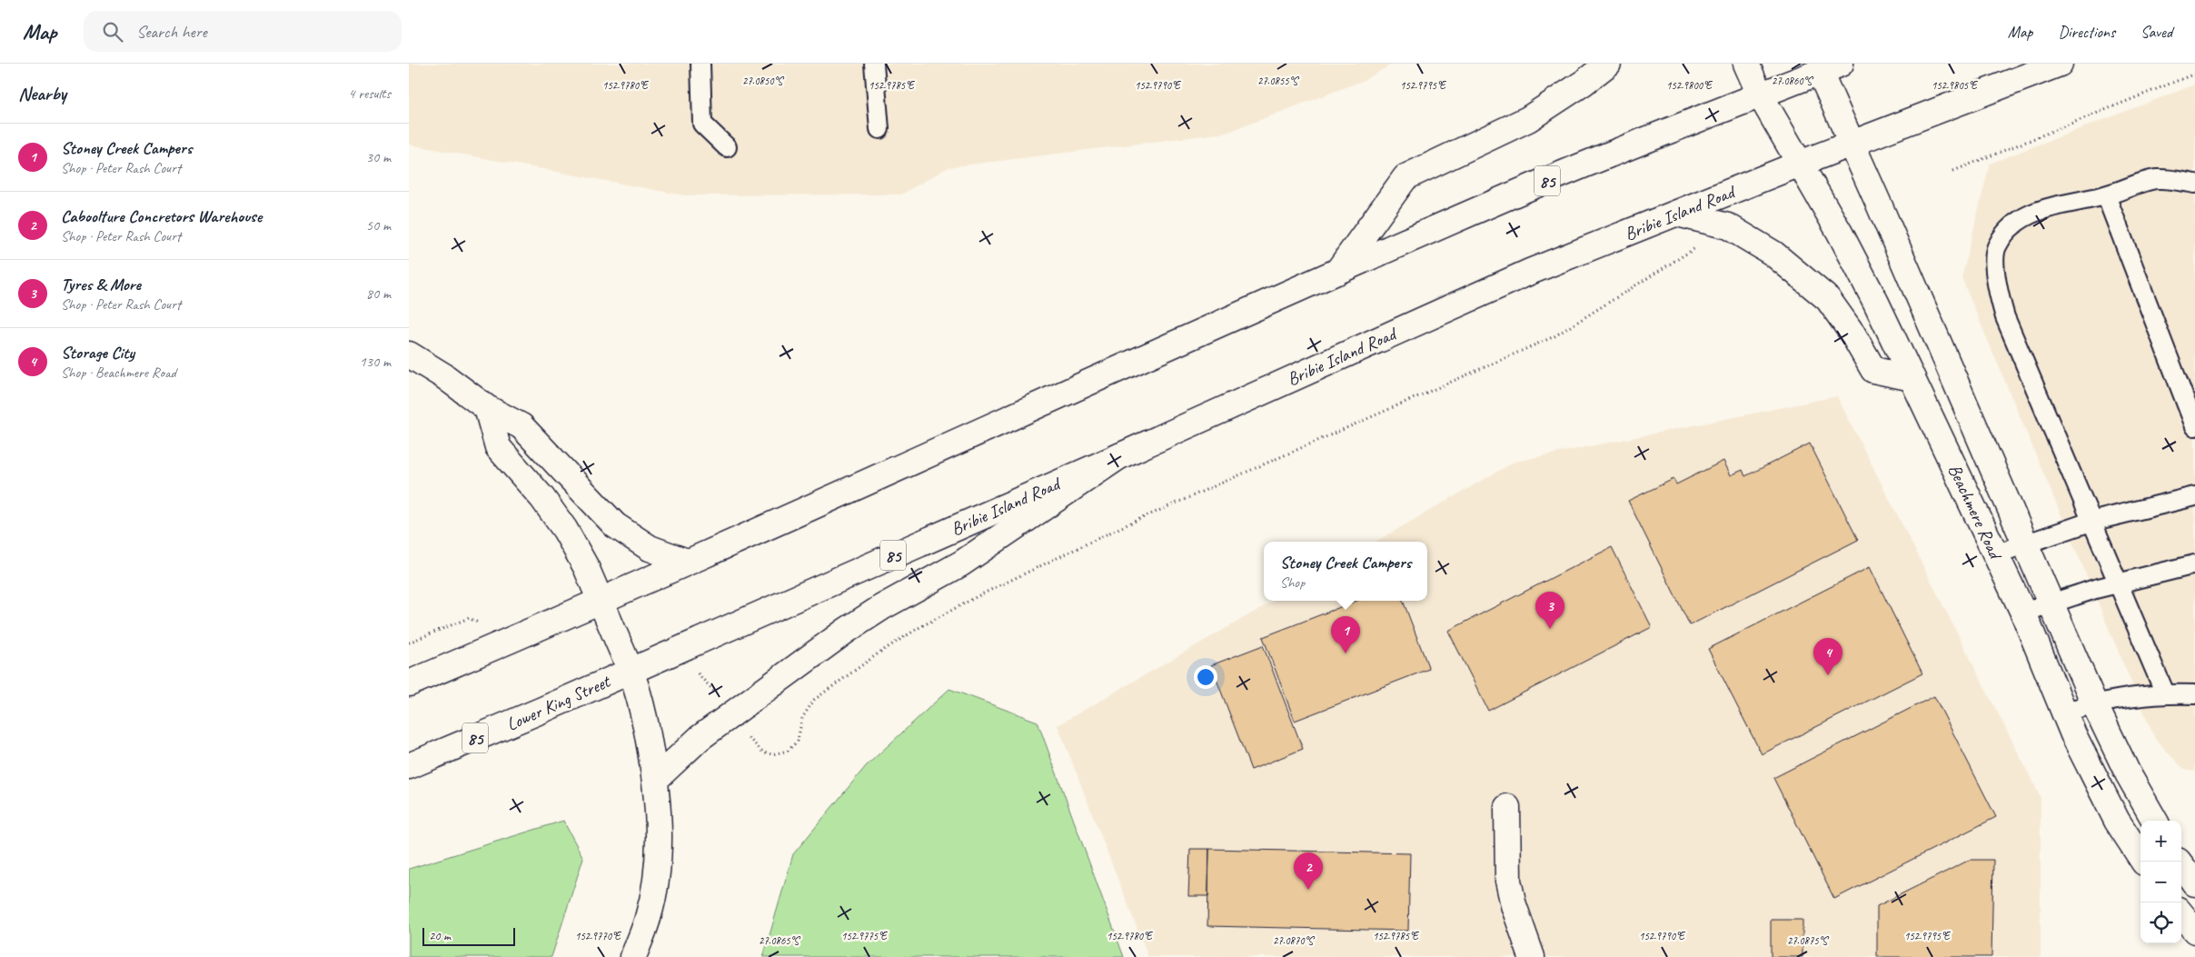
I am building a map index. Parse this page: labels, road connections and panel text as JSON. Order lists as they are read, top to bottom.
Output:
{
  "streets": {
    "main road": [
      "85",
      "Bribie Island Road",
      "Beachmere Road",
      "Lower King Street"
    ]
  },
  "crossings": [
    ["85", "Beachmere Road"],
    ["Bribie Island Road", "Beachmere Road"],
    ["Bribie Island Road", "Lower King Street"]
  ],
  "scale_bar": "20 m",
  "page": {
    "header": "Map",
    "search": "Search here",
    "nav": ["Map", "Directions", "Saved"],
    "heading": ["Nearby", "4 results"],
    "list": [
      {
        "mark": "1",
        "name": "Stoney Creek Campers",
        "note": "Shop · Peter Rash Court",
        "value": "30 m"
      },
      {
        "mark": "2",
        "name": "Caboolture Concretors Warehouse",
        "note": "Shop · Peter Rash Court",
        "value": "50 m"
      },
      {
        "mark": "3",
        "name": "Tyres & More",
        "note": "Shop · Peter Rash Court",
        "value": "80 m"
      },
      {
        "mark": "4",
        "name": "Storage City",
        "note": "Shop · Beachmere Road",
        "value": "130 m"
      }
    ],
    "popup": ["Stoney Creek Campers", "Shop"],
    "pins": [
      "3",
      "1",
      "4",
      "2"
    ],
    "map_buttons": ["+", "−"],
    "scale": "20 m"
  },
  "coordinates": [
    "27.0850°S",
    "27.0855°S",
    "27.0860°S",
    "152.9790°E",
    "152.9780°E",
    "152.9785°E",
    "152.9795°E",
    "152.9800°E",
    "152.9805°E",
    "152.9770°E",
    "152.9775°E",
    "27.0865°S",
    "27.0870°S",
    "27.0875°S"
  ]
}
